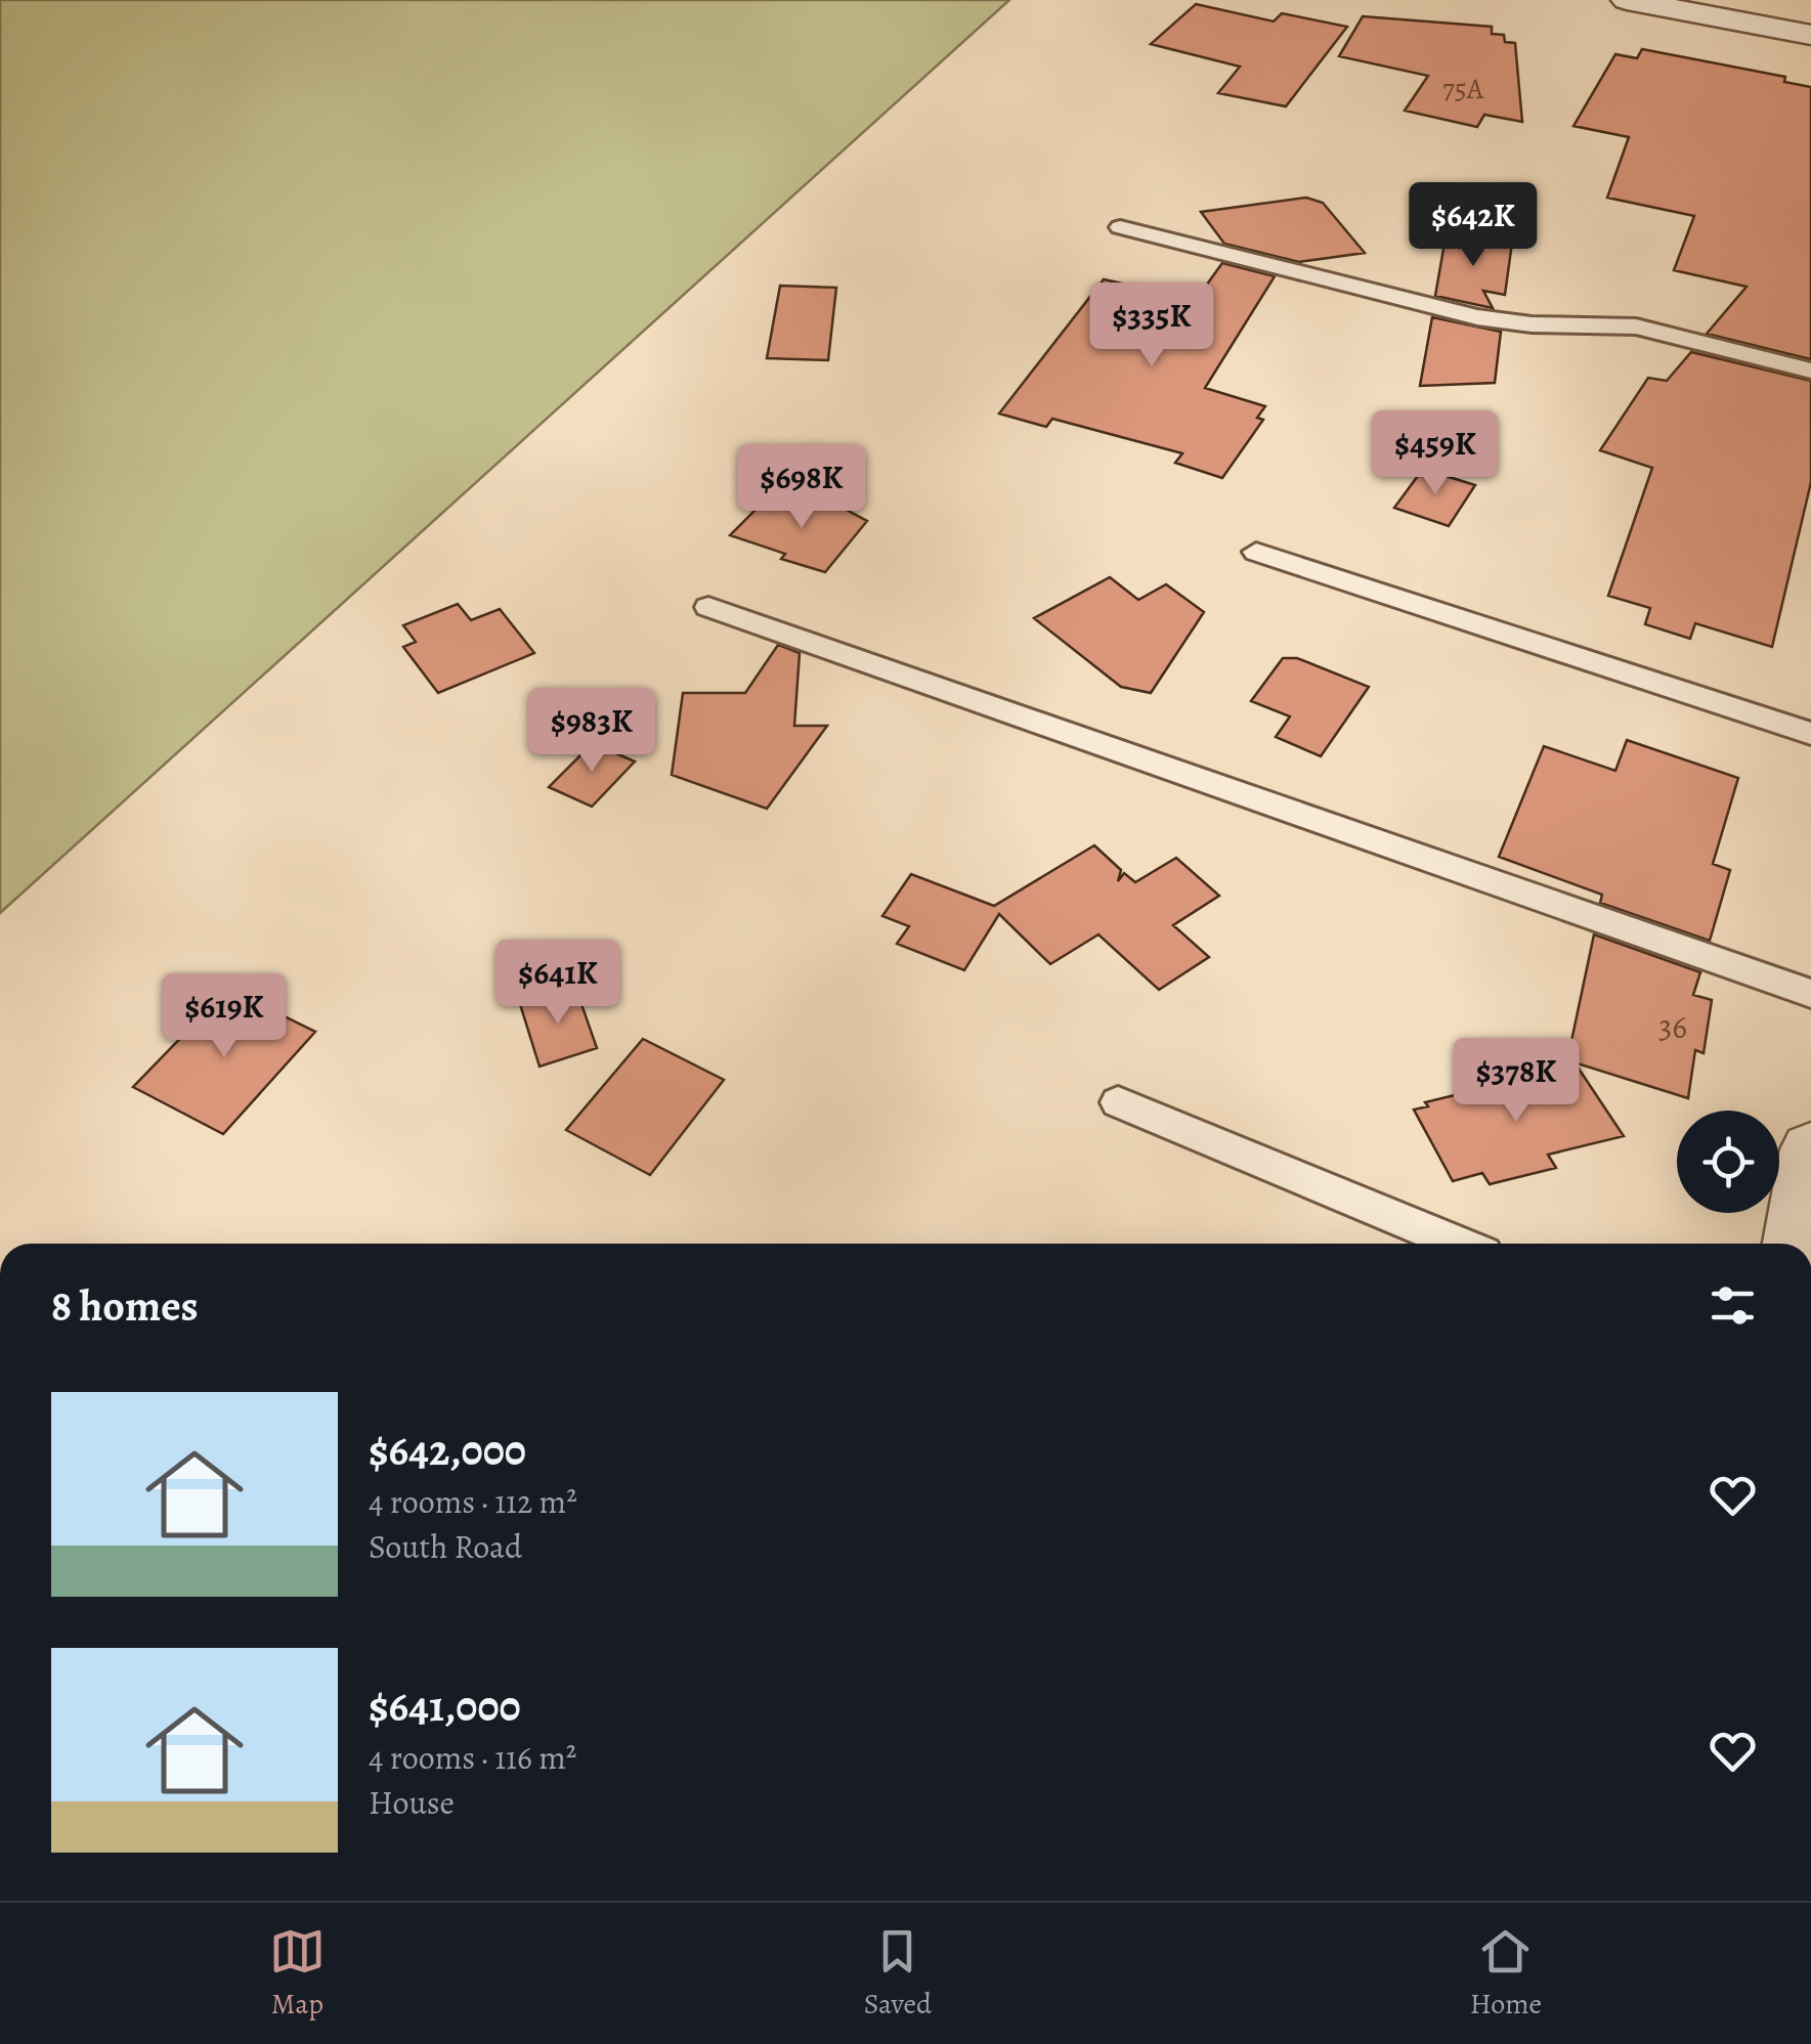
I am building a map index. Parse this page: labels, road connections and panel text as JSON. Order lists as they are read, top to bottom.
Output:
{
  "house_numbers": ["75A", "36"],
  "page": {
    "price": [
      "$642K",
      "$335K",
      "$459K",
      "$698K",
      "$983K",
      "$641K",
      "$619K",
      "$378K"
    ],
    "heading": "8 homes",
    "list": [
      {
        "name": "$642,000",
        "note": "4 rooms · 112 m² · South Road"
      },
      {
        "name": "$641,000",
        "note": "4 rooms · 116 m² · House"
      }
    ],
    "tabs": ["Map", "Saved", "Home"]
  }
}
